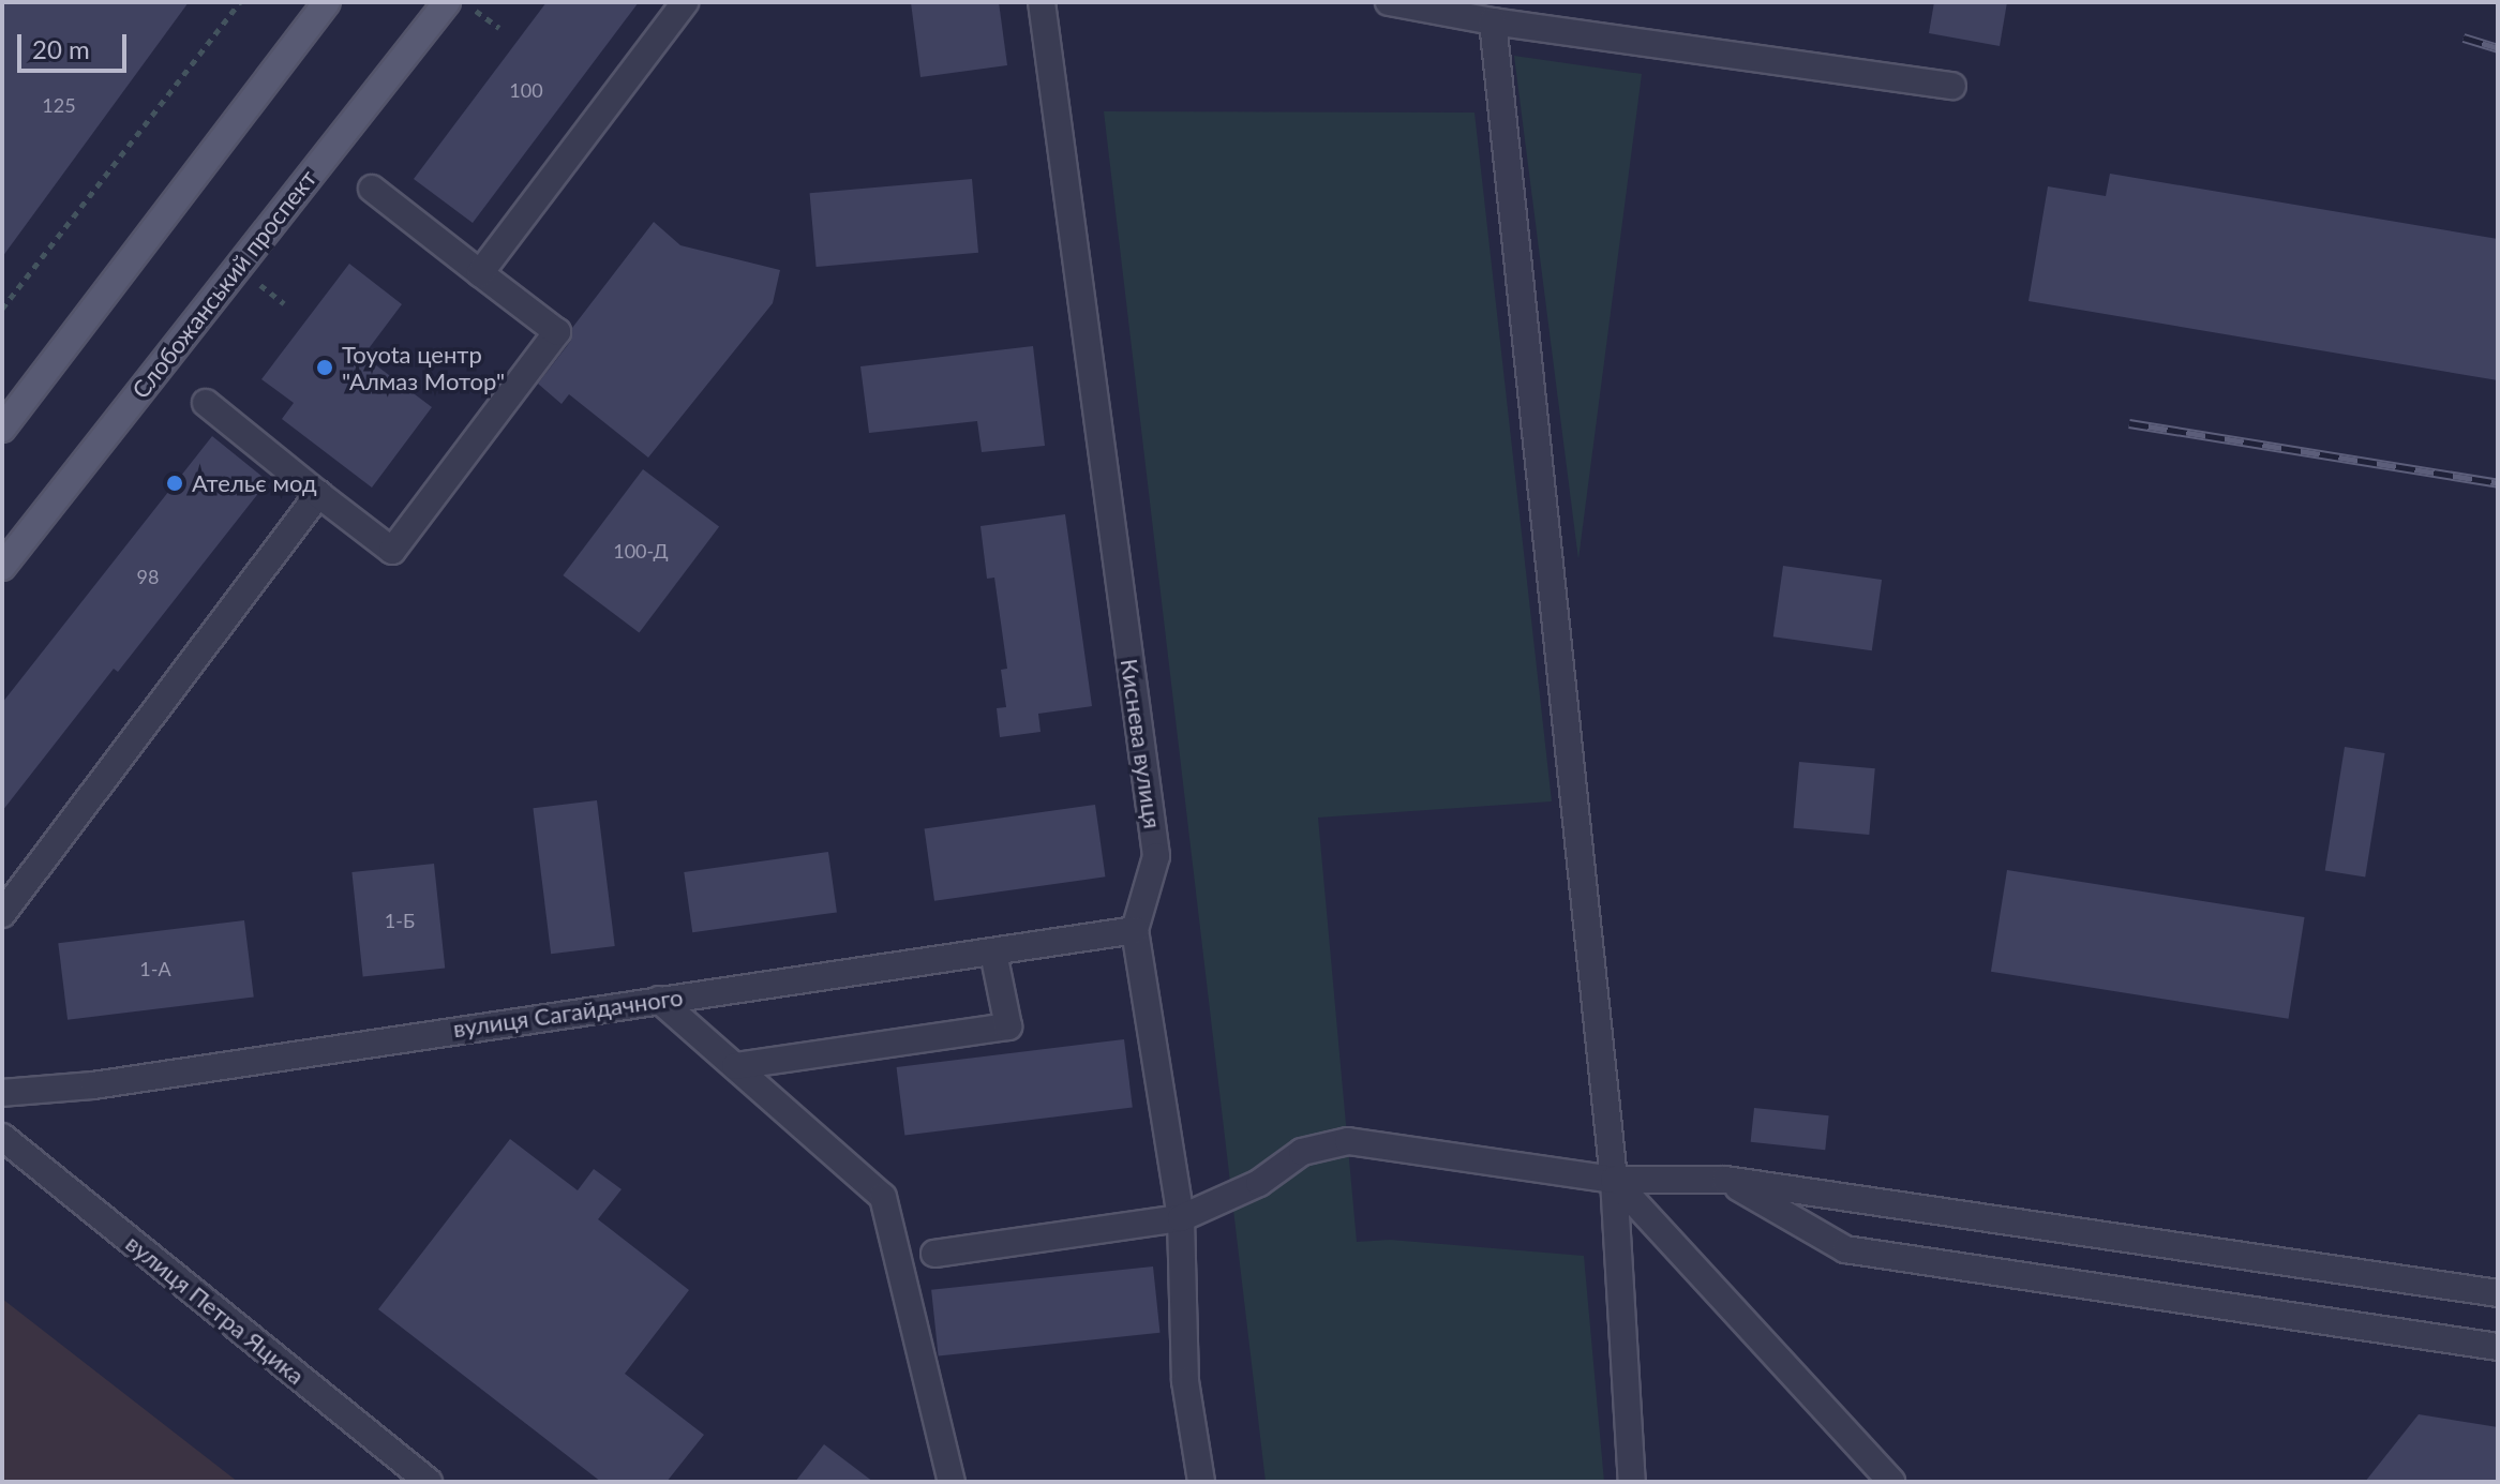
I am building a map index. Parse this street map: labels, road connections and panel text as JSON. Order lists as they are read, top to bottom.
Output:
{
  "streets": {
    "main road": ["Слобожанський проспект"],
    "street": ["Киснева вулиця", "вулиця Сагайдачного", "вулиця Петра Яцика"]
  },
  "crossings": [
    ["Киснева вулиця", "вулиця Сагайдачного"]
  ],
  "places": ["Toyota центр \"Алмаз Мотор\"", "Ательє мод"],
  "house_numbers": [
    "100",
    "125",
    "100-Д",
    "98",
    "1-Б",
    "1-А"
  ],
  "scale_bar": "20 m"
}
